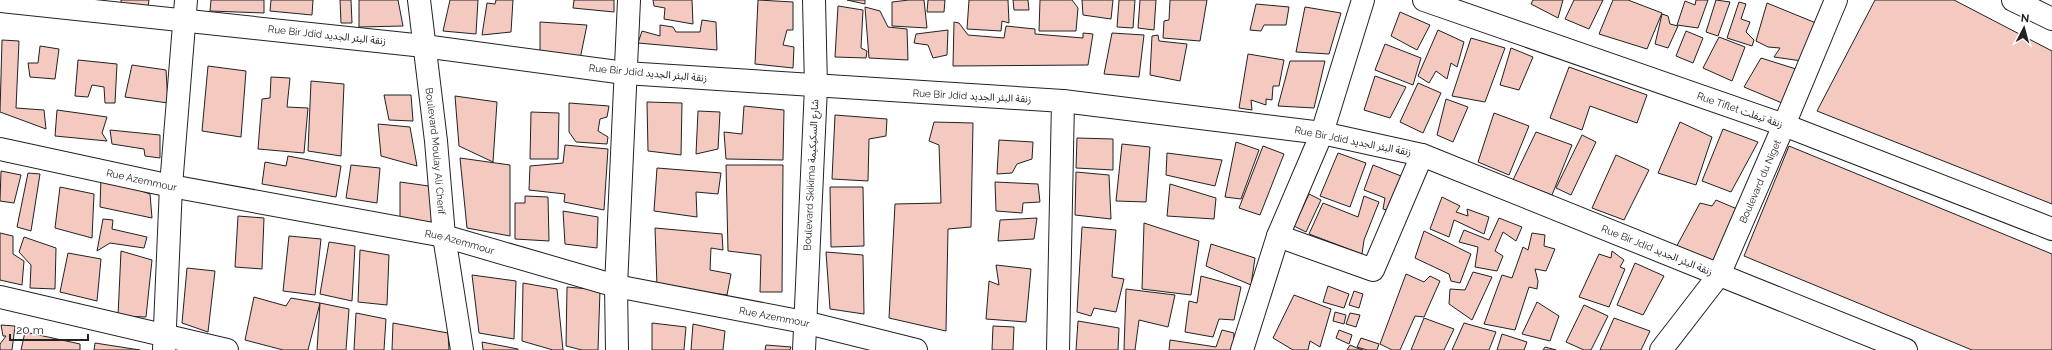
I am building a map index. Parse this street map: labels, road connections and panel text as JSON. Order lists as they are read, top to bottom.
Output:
{
  "streets": {
    "street": [
      "Rue Bir Jdid زنقة البئر الجديد",
      "Rue Tiflet زنقة تيفلت",
      "Boulevard Moulay Ali Cherif",
      "Boulevard Skikima شارع السكيكيمة",
      "Rue Azemmour",
      "Boulevard du Niget"
    ]
  },
  "crossings": [
    ["Rue Bir Jdid زنقة البئر الجديد", "Boulevard Moulay Ali Cherif"],
    ["Rue Bir Jdid زنقة البئر الجديد", "Boulevard Skikima شارع السكيكيمة"],
    ["Rue Bir Jdid زنقة البئر الجديد", "Boulevard du Niget"],
    ["Rue Tiflet زنقة تيفلت", "Boulevard du Niget"],
    ["Boulevard Moulay Ali Cherif", "Rue Azemmour"],
    ["Boulevard Skikima شارع السكيكيمة", "Rue Azemmour"]
  ],
  "scale_bar": "20 m",
  "north": "top"
}
